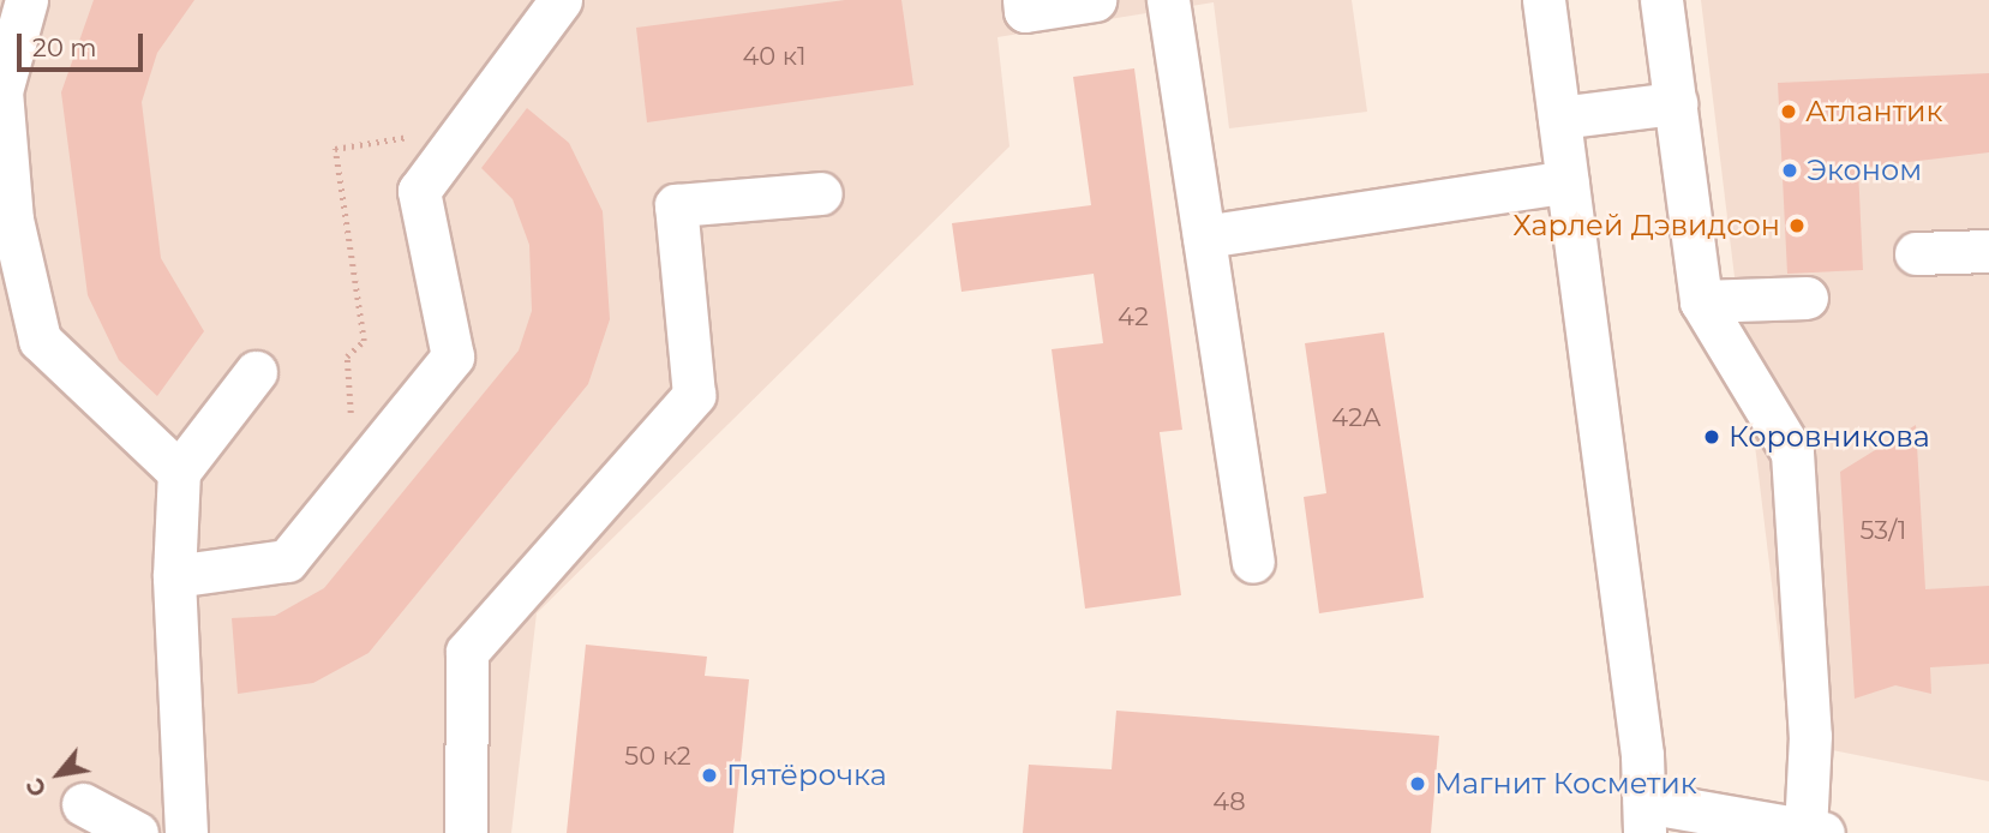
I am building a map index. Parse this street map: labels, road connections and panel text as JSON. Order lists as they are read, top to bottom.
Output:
{
  "places": [
    "Атлантик",
    "Эконом",
    "Харлей Дэвидсон",
    "Коровникова",
    "Пятёрочка",
    "Магнит Косметик"
  ],
  "house_numbers": [
    "40 к1",
    "42",
    "42А",
    "53/1",
    "50 к2",
    "48"
  ],
  "scale_bar": "20 m",
  "north": "bottom left"
}
